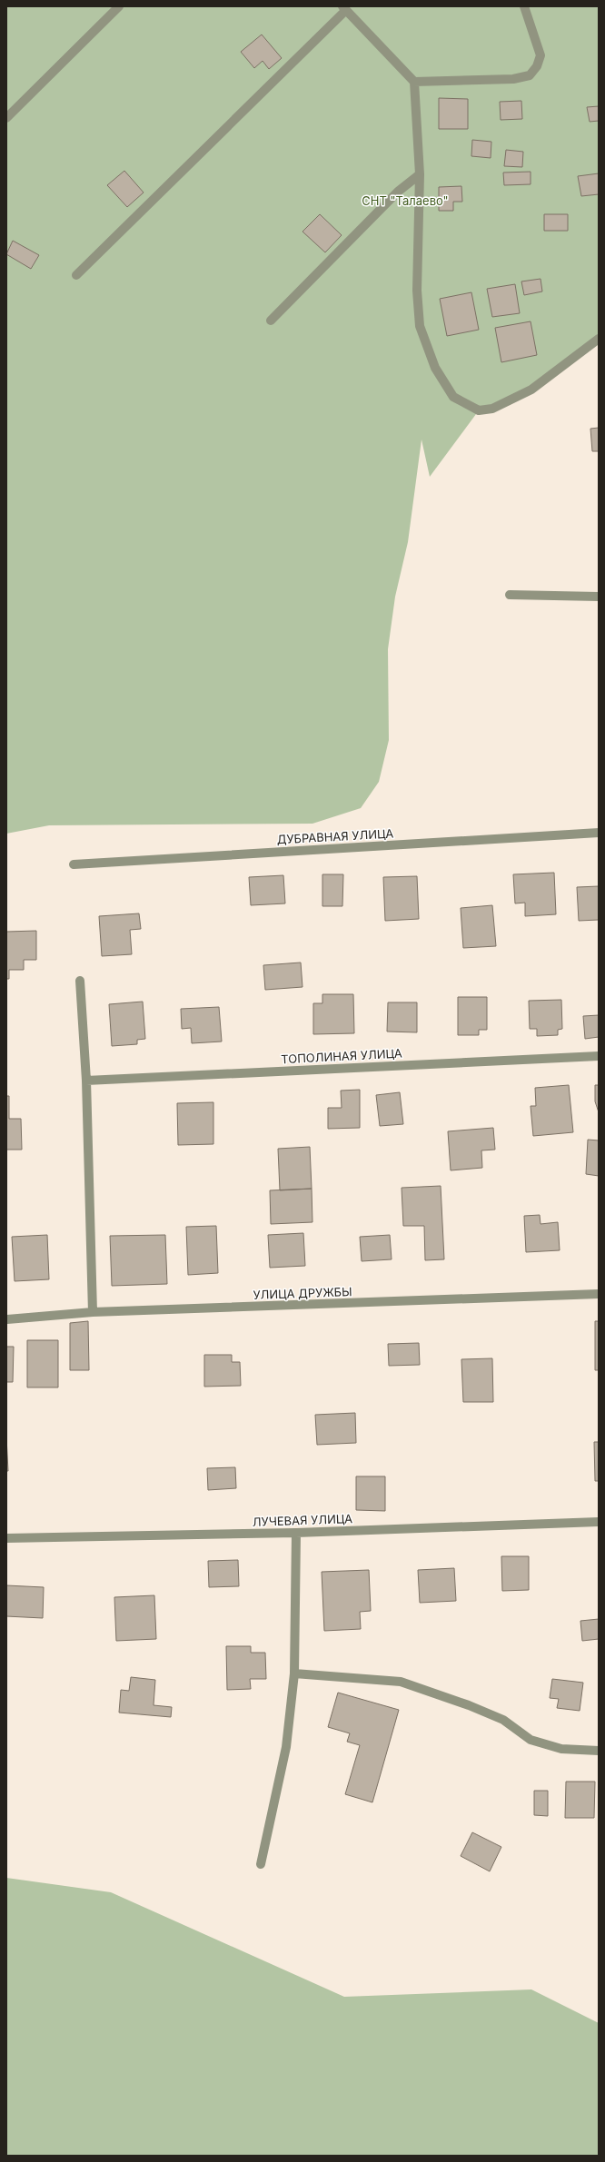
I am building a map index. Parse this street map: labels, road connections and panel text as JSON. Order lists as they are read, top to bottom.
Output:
{
  "streets": {
    "street": [
      "ДУБРАВНАЯ УЛИЦА",
      "ТОПОЛИНАЯ УЛИЦА",
      "УЛИЦА ДРУЖБЫ",
      "ЛУЧЕВАЯ УЛИЦА"
    ]
  },
  "parks": ["СНТ \"Талаево\""]
}
